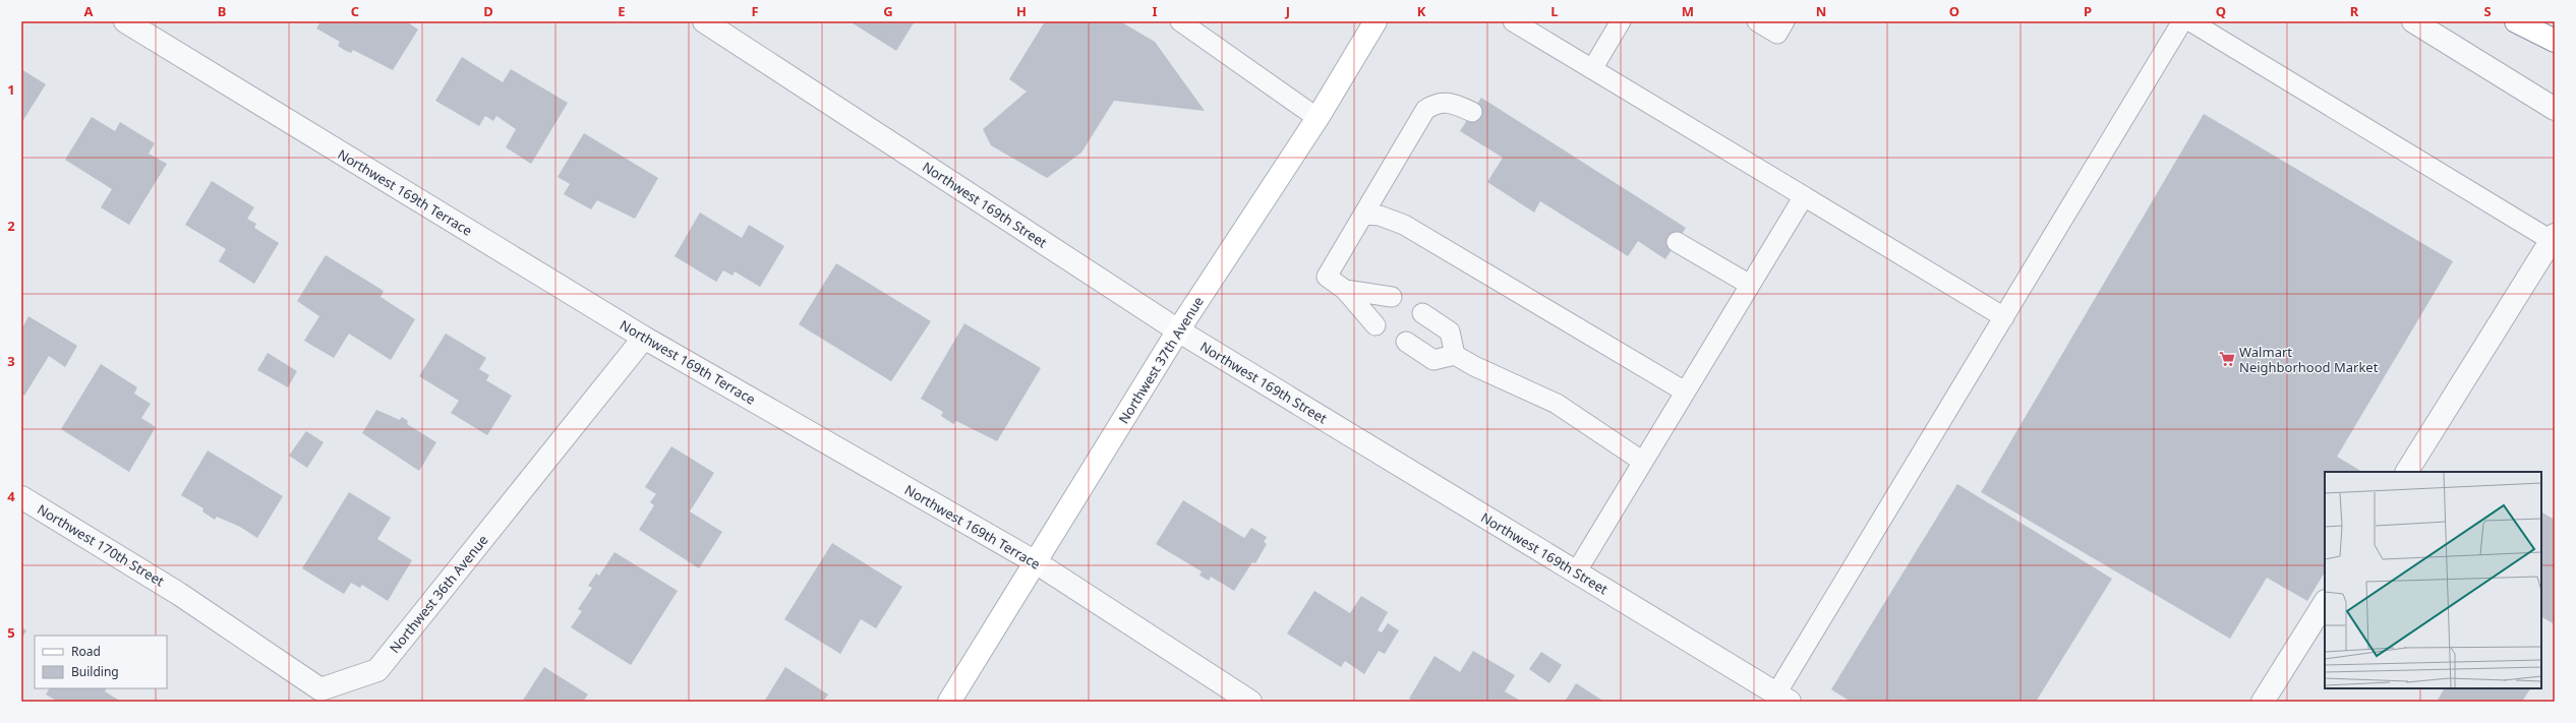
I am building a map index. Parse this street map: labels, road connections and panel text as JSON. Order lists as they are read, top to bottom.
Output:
{
  "streets": {
    "main road": ["Northwest 37th Avenue"],
    "street": [
      "Northwest 169th Terrace",
      "Northwest 169th Street",
      "Northwest 170th Street",
      "Northwest 36th Avenue"
    ]
  },
  "crossings": [
    ["Northwest 169th Terrace", "Northwest 37th Avenue"],
    ["Northwest 169th Terrace", "Northwest 36th Avenue"],
    ["Northwest 169th Street", "Northwest 37th Avenue"],
    ["Northwest 170th Street", "Northwest 36th Avenue"]
  ],
  "places": {
    "supermarket": ["Walmart Neighborhood Market"]
  },
  "legend": ["Road", "Building"],
  "grid": {
    "columns": [
      "A",
      "B",
      "C",
      "D",
      "E",
      "F",
      "G",
      "H",
      "I",
      "J",
      "K",
      "L",
      "M",
      "N",
      "O",
      "P",
      "Q",
      "R",
      "S"
    ],
    "rows": [
      "1",
      "2",
      "3",
      "4",
      "5"
    ]
  }
}
